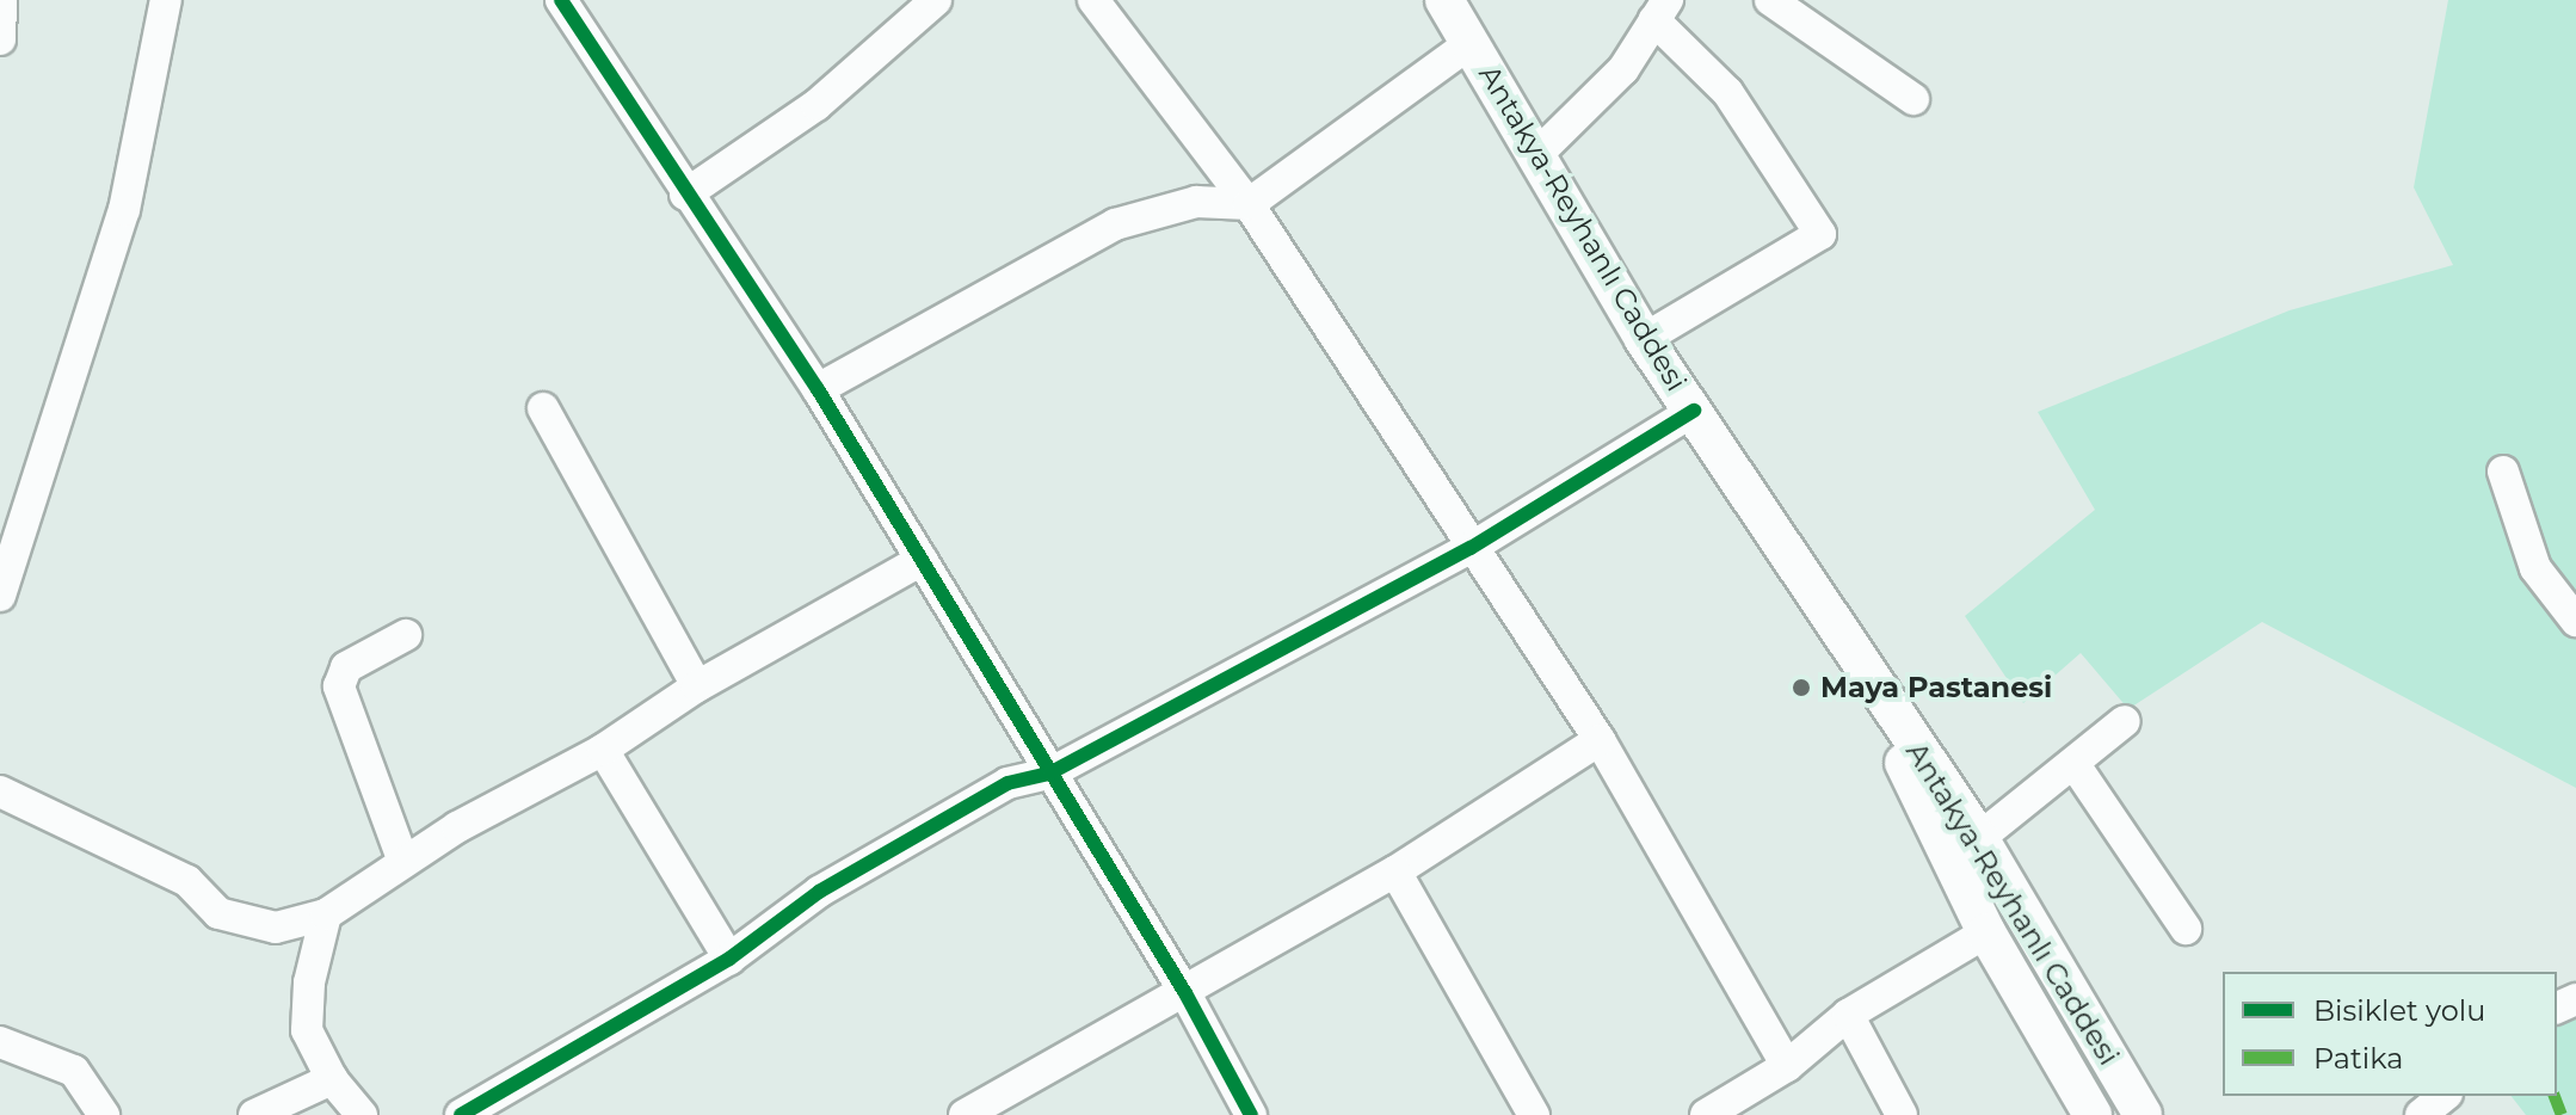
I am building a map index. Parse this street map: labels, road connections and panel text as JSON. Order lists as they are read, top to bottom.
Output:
{
  "streets": {
    "main road": ["Antakya-Reyhanlı Caddesi"]
  },
  "places": ["Maya Pastanesi"],
  "legend": ["Bisiklet yolu", "Patika"]
}
